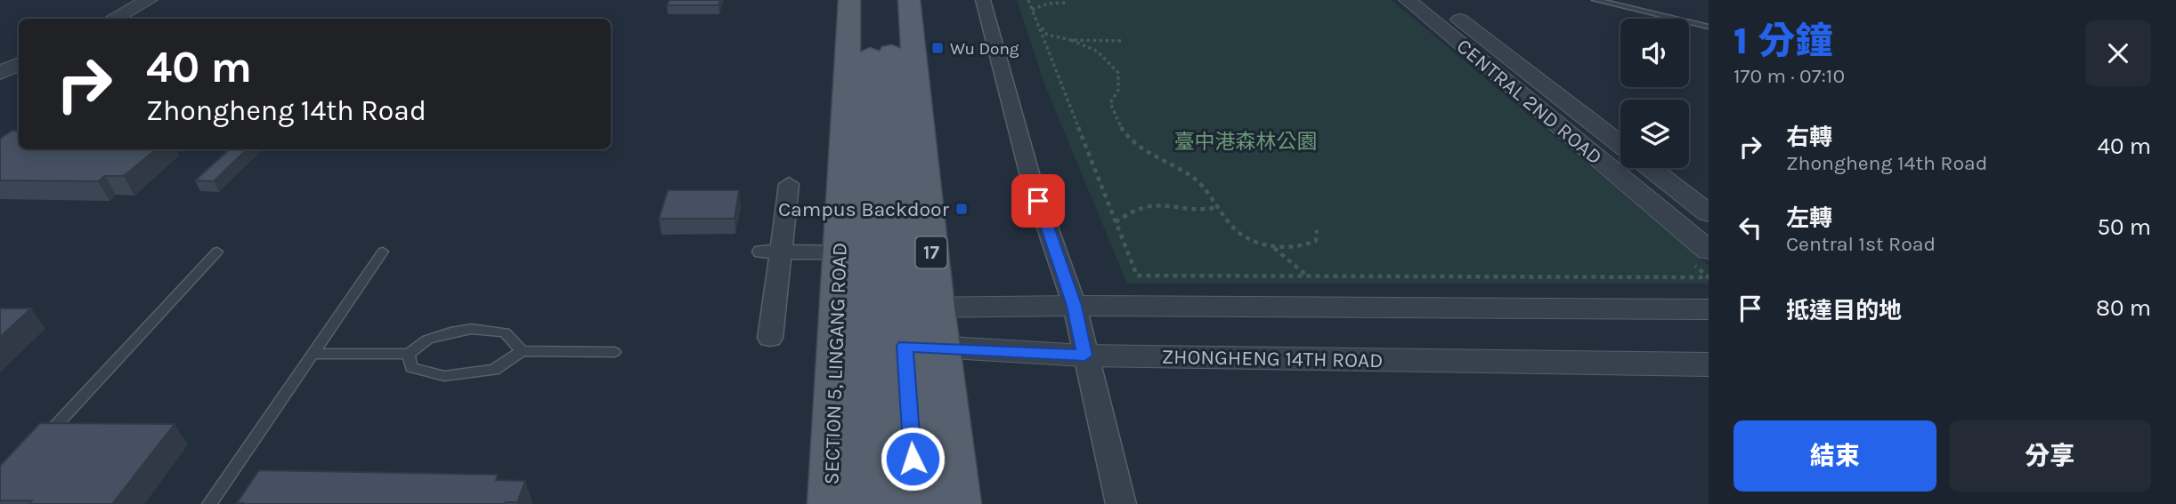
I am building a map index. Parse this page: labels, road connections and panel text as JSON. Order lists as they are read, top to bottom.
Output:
{
  "streets": {
    "main road": ["17", "SECTION 5, LINGANG ROAD"],
    "street": ["CENTRAL 2ND ROAD", "ZHONGHENG 14TH ROAD"]
  },
  "crossings": [
    ["ZHONGHENG 14TH ROAD", "SECTION 5, LINGANG ROAD"]
  ],
  "parks": ["臺中港森林公園"],
  "places": {
    "transit": ["Wu Dong", "Campus Backdoor"]
  },
  "page": {
    "heading": ["1 分鐘", "170 m · 07:10"],
    "turn": ["40 m", "Zhongheng 14th Road"],
    "list": [
      {
        "name": "右轉",
        "note": "Zhongheng 14th Road",
        "value": "40 m"
      },
      {
        "name": "左轉",
        "note": "Central 1st Road",
        "value": "50 m"
      },
      {
        "name": "抵達目的地",
        "value": "80 m"
      }
    ],
    "buttons": ["結束", "分享"]
  }
}
